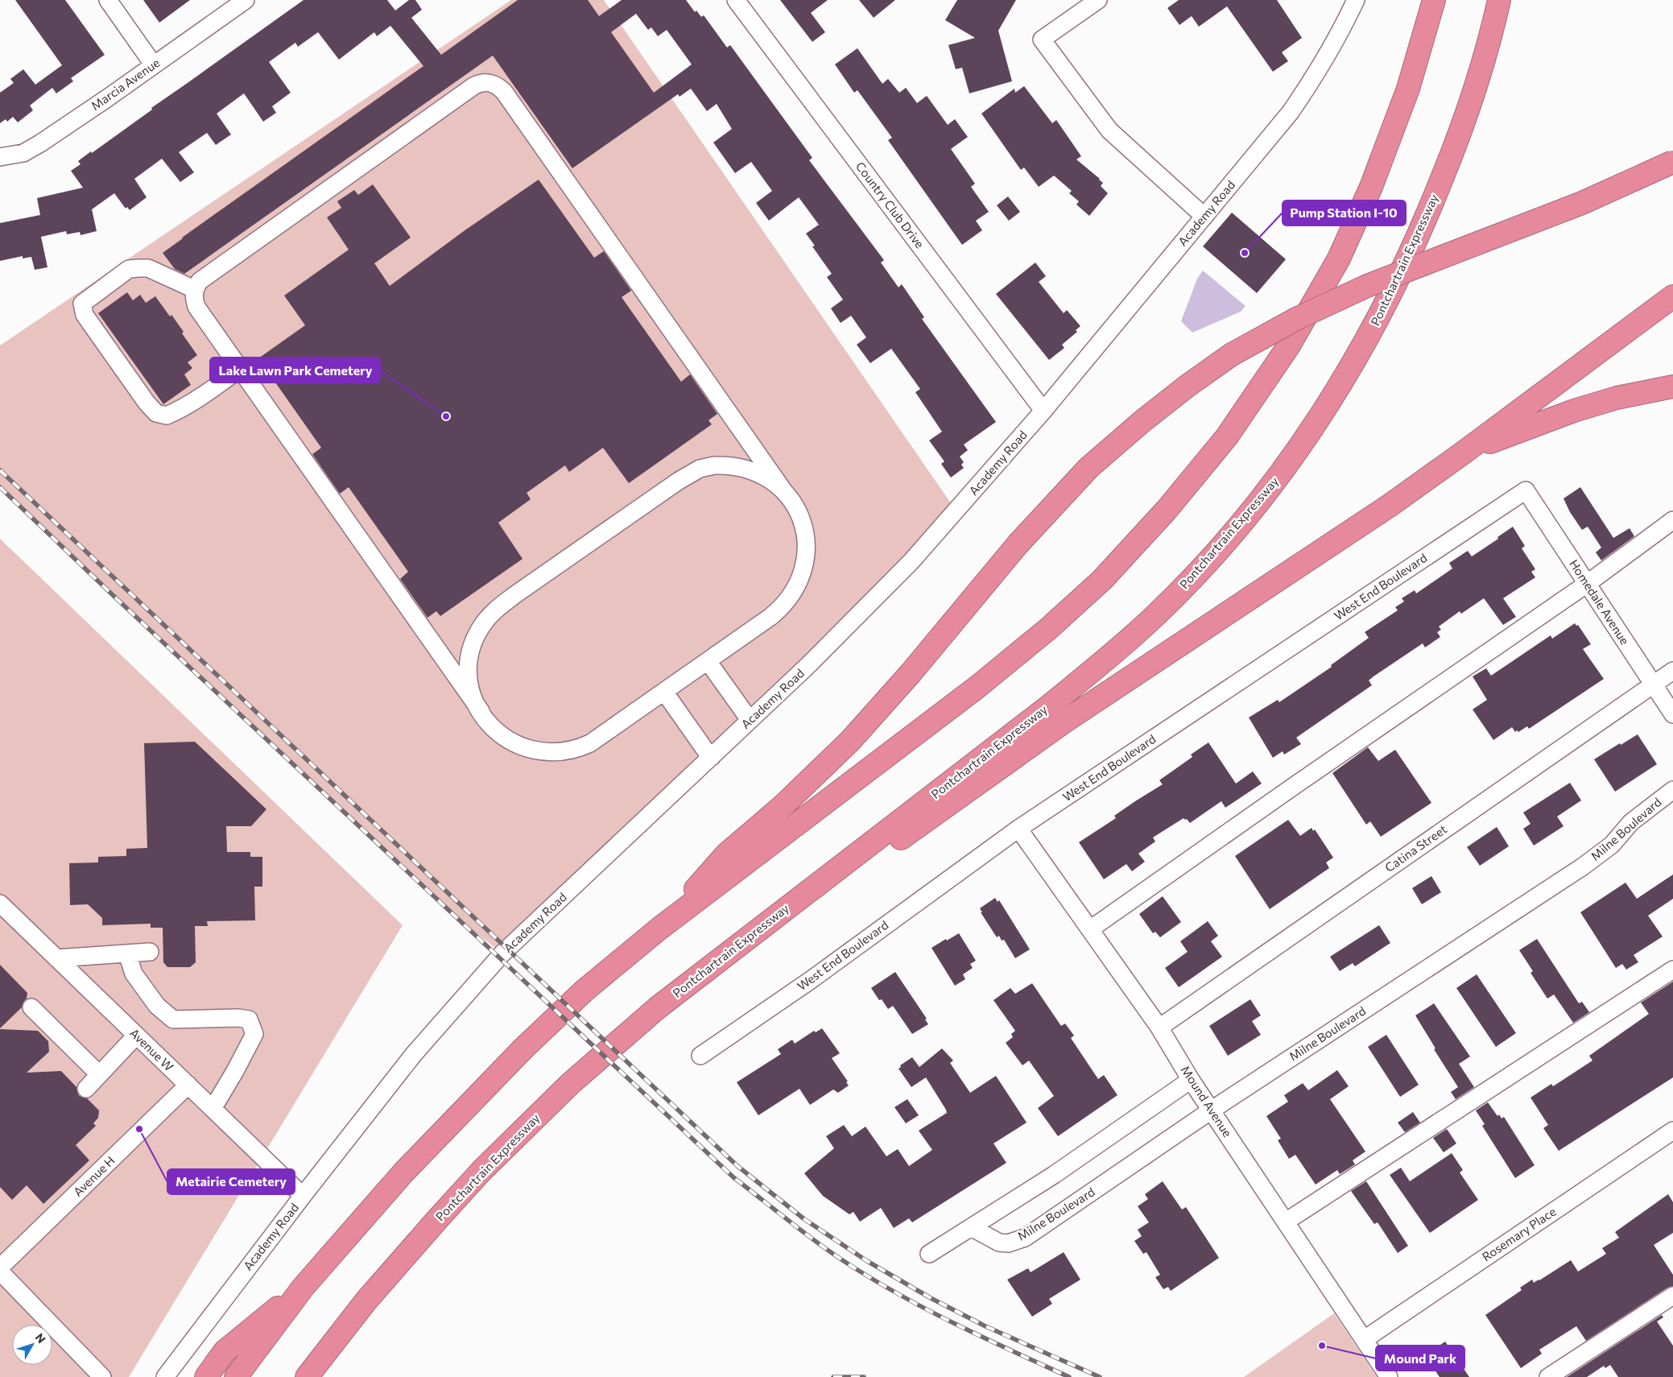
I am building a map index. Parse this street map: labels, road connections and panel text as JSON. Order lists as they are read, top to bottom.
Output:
{
  "streets": {
    "highway": ["Pontchartrain Expressway"],
    "street": [
      "Marcia Avenue",
      "Country Club Drive",
      "Academy Road",
      "West End Boulevard",
      "Homedale Avenue",
      "Milne Boulevard",
      "Catina Street",
      "Avenue W",
      "Mound Avenue",
      "Avenue H",
      "Rosemary Place"
    ]
  },
  "crossings": [
    ["Country Club Drive", "Academy Road"],
    ["Academy Road", "Avenue W"],
    ["West End Boulevard", "Homedale Avenue"],
    ["West End Boulevard", "Mound Avenue"],
    ["Homedale Avenue", "Catina Street"],
    ["Milne Boulevard", "Mound Avenue"],
    ["Catina Street", "Mound Avenue"],
    ["Avenue W", "Avenue H"],
    ["Mound Avenue", "Rosemary Place"]
  ],
  "places": [
    "Pump Station I-10",
    "Lake Lawn Park Cemetery",
    "Metairie Cemetery",
    "Mound Park"
  ],
  "north": "top right"
}
